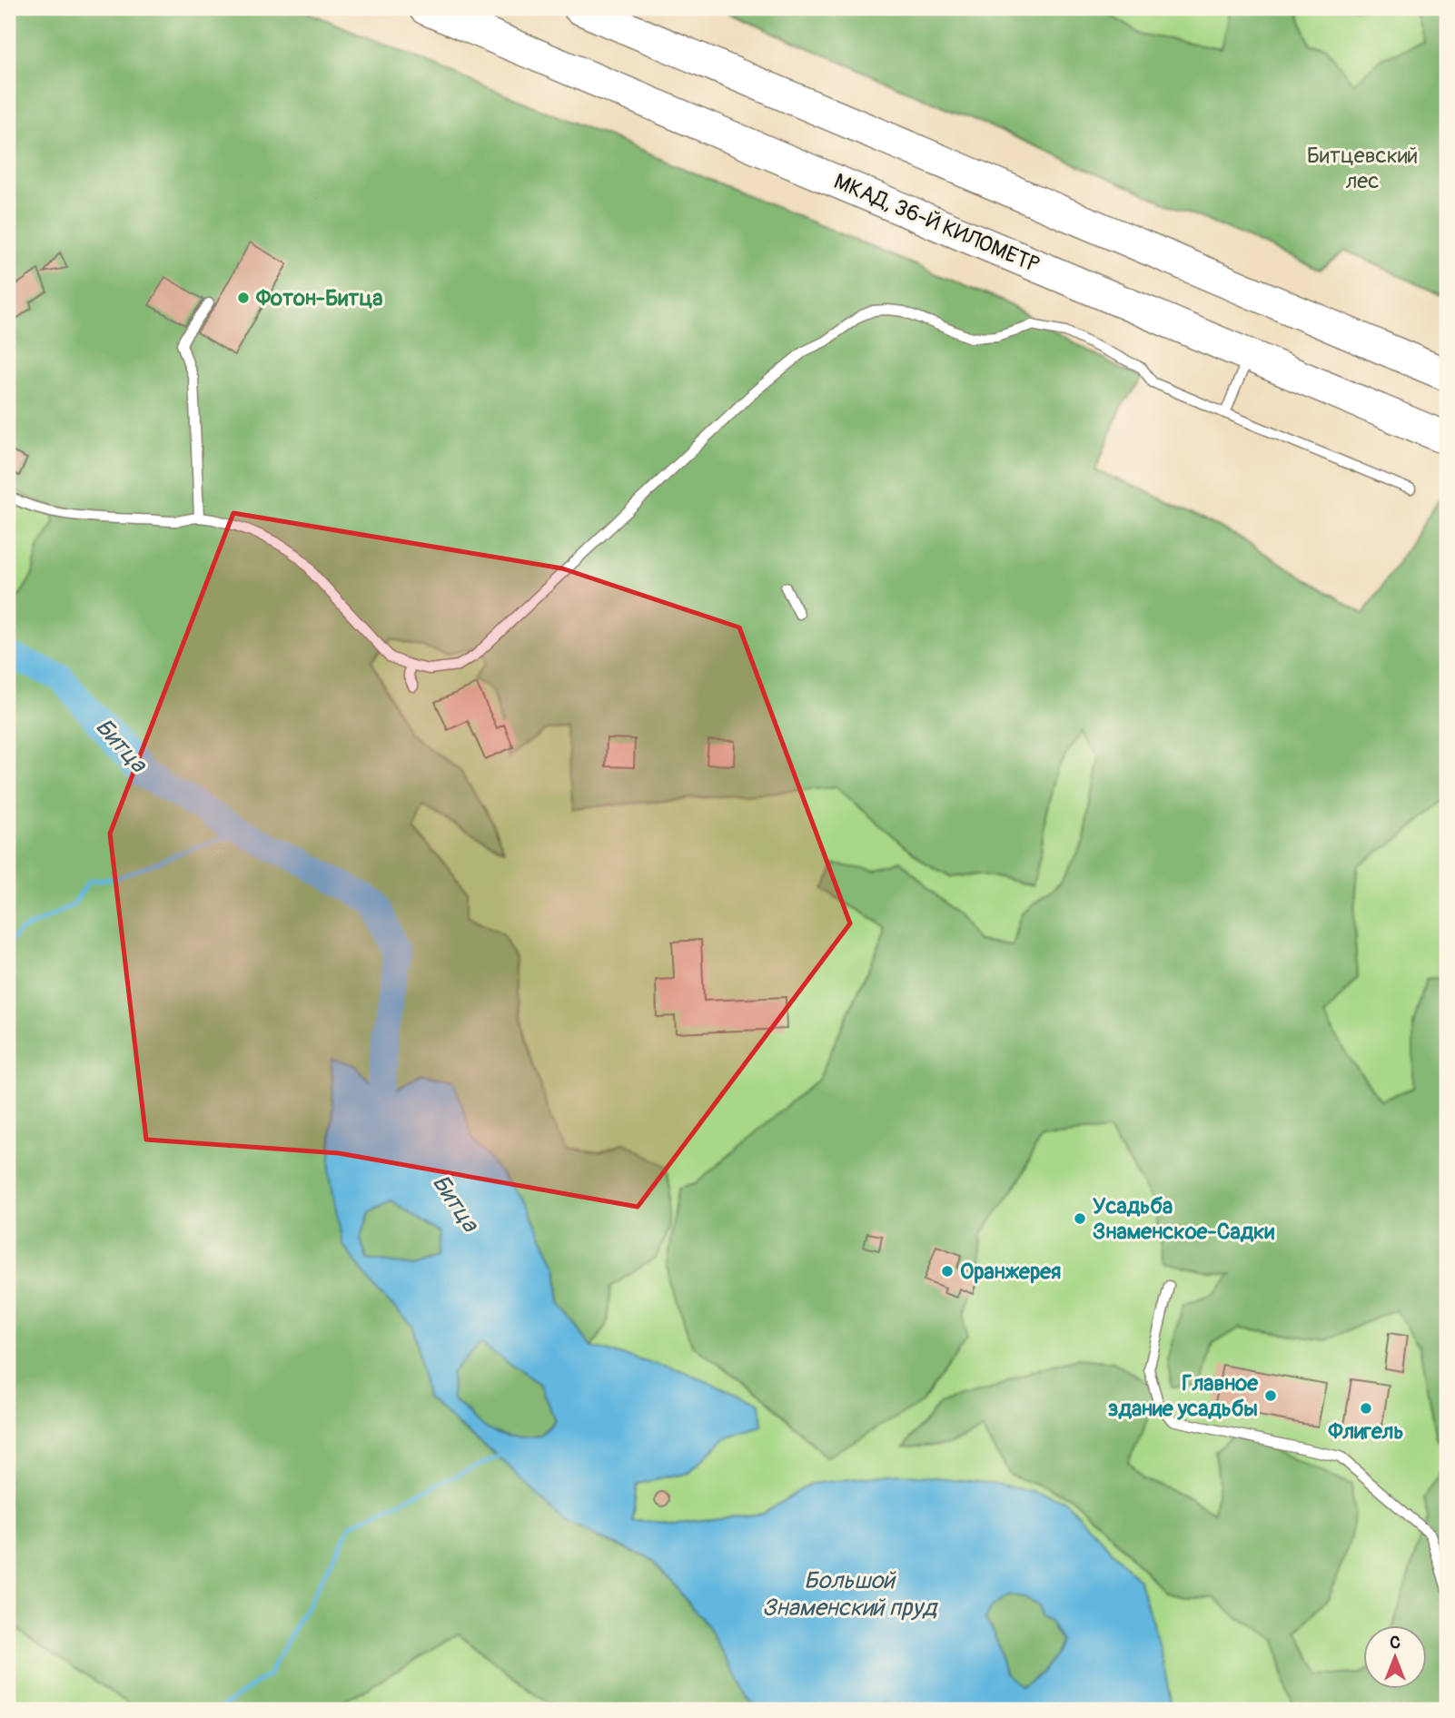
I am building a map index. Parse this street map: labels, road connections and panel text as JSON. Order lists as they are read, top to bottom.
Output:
{
  "streets": {
    "highway": ["МКАД, 36-Й КИЛОМЕТР"]
  },
  "water": ["Битца", "Большой Знаменский пруд"],
  "parks": ["Битцевский лес"],
  "places": [
    "Фотон-Битца",
    "Усадьба Знаменское-Садки",
    "Оранжерея",
    "Главное здание усадьбы",
    "Флигель"
  ],
  "north": "top"
}
